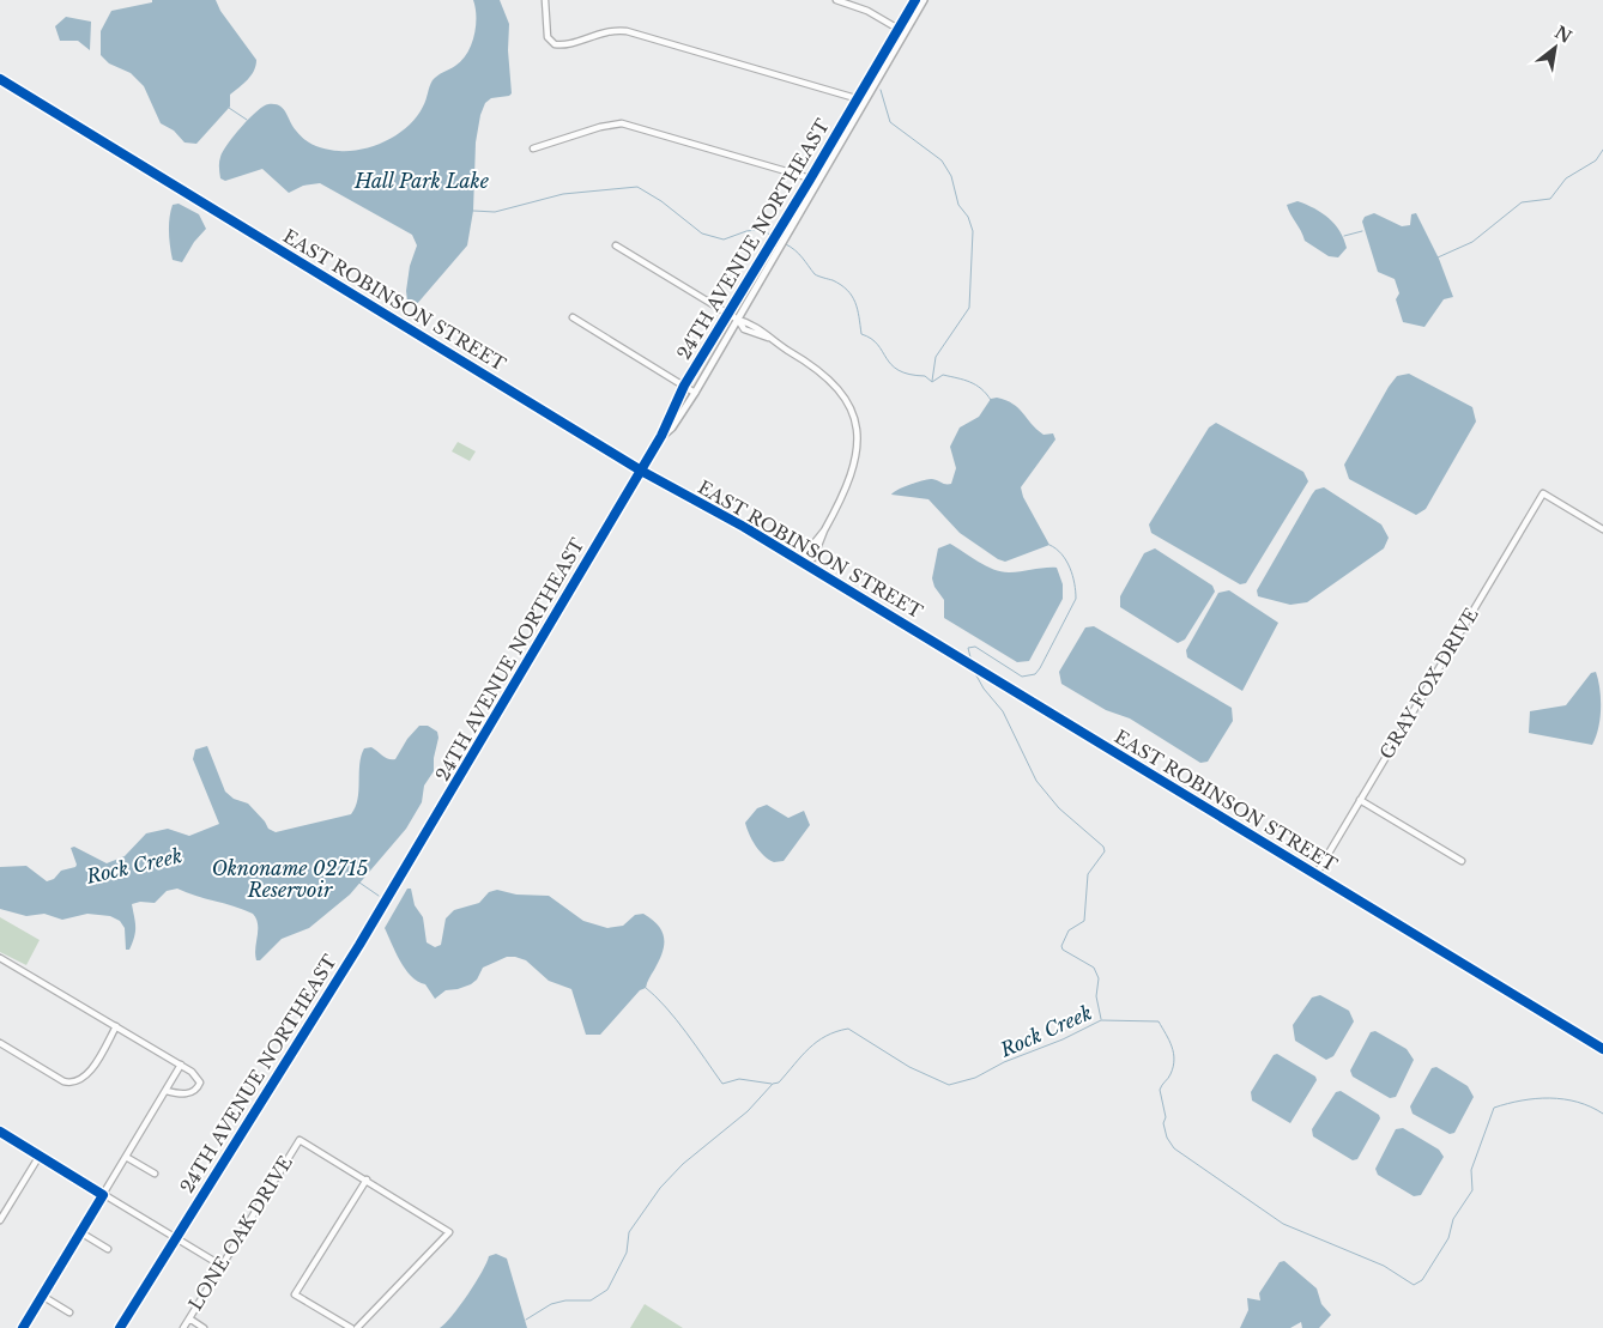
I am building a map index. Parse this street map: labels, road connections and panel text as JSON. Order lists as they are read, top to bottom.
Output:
{
  "streets": {
    "street": [
      "24TH AVENUE NORTHEAST",
      "EAST ROBINSON STREET",
      "GRAY FOX DRIVE",
      "LONE OAK DRIVE"
    ]
  },
  "crossings": [
    ["24TH AVENUE NORTHEAST", "EAST ROBINSON STREET"],
    ["EAST ROBINSON STREET", "GRAY FOX DRIVE"]
  ],
  "water": ["Hall Park Lake", "Rock Creek", "Oknoname 02715 Reservoir"],
  "north": "top right"
}
